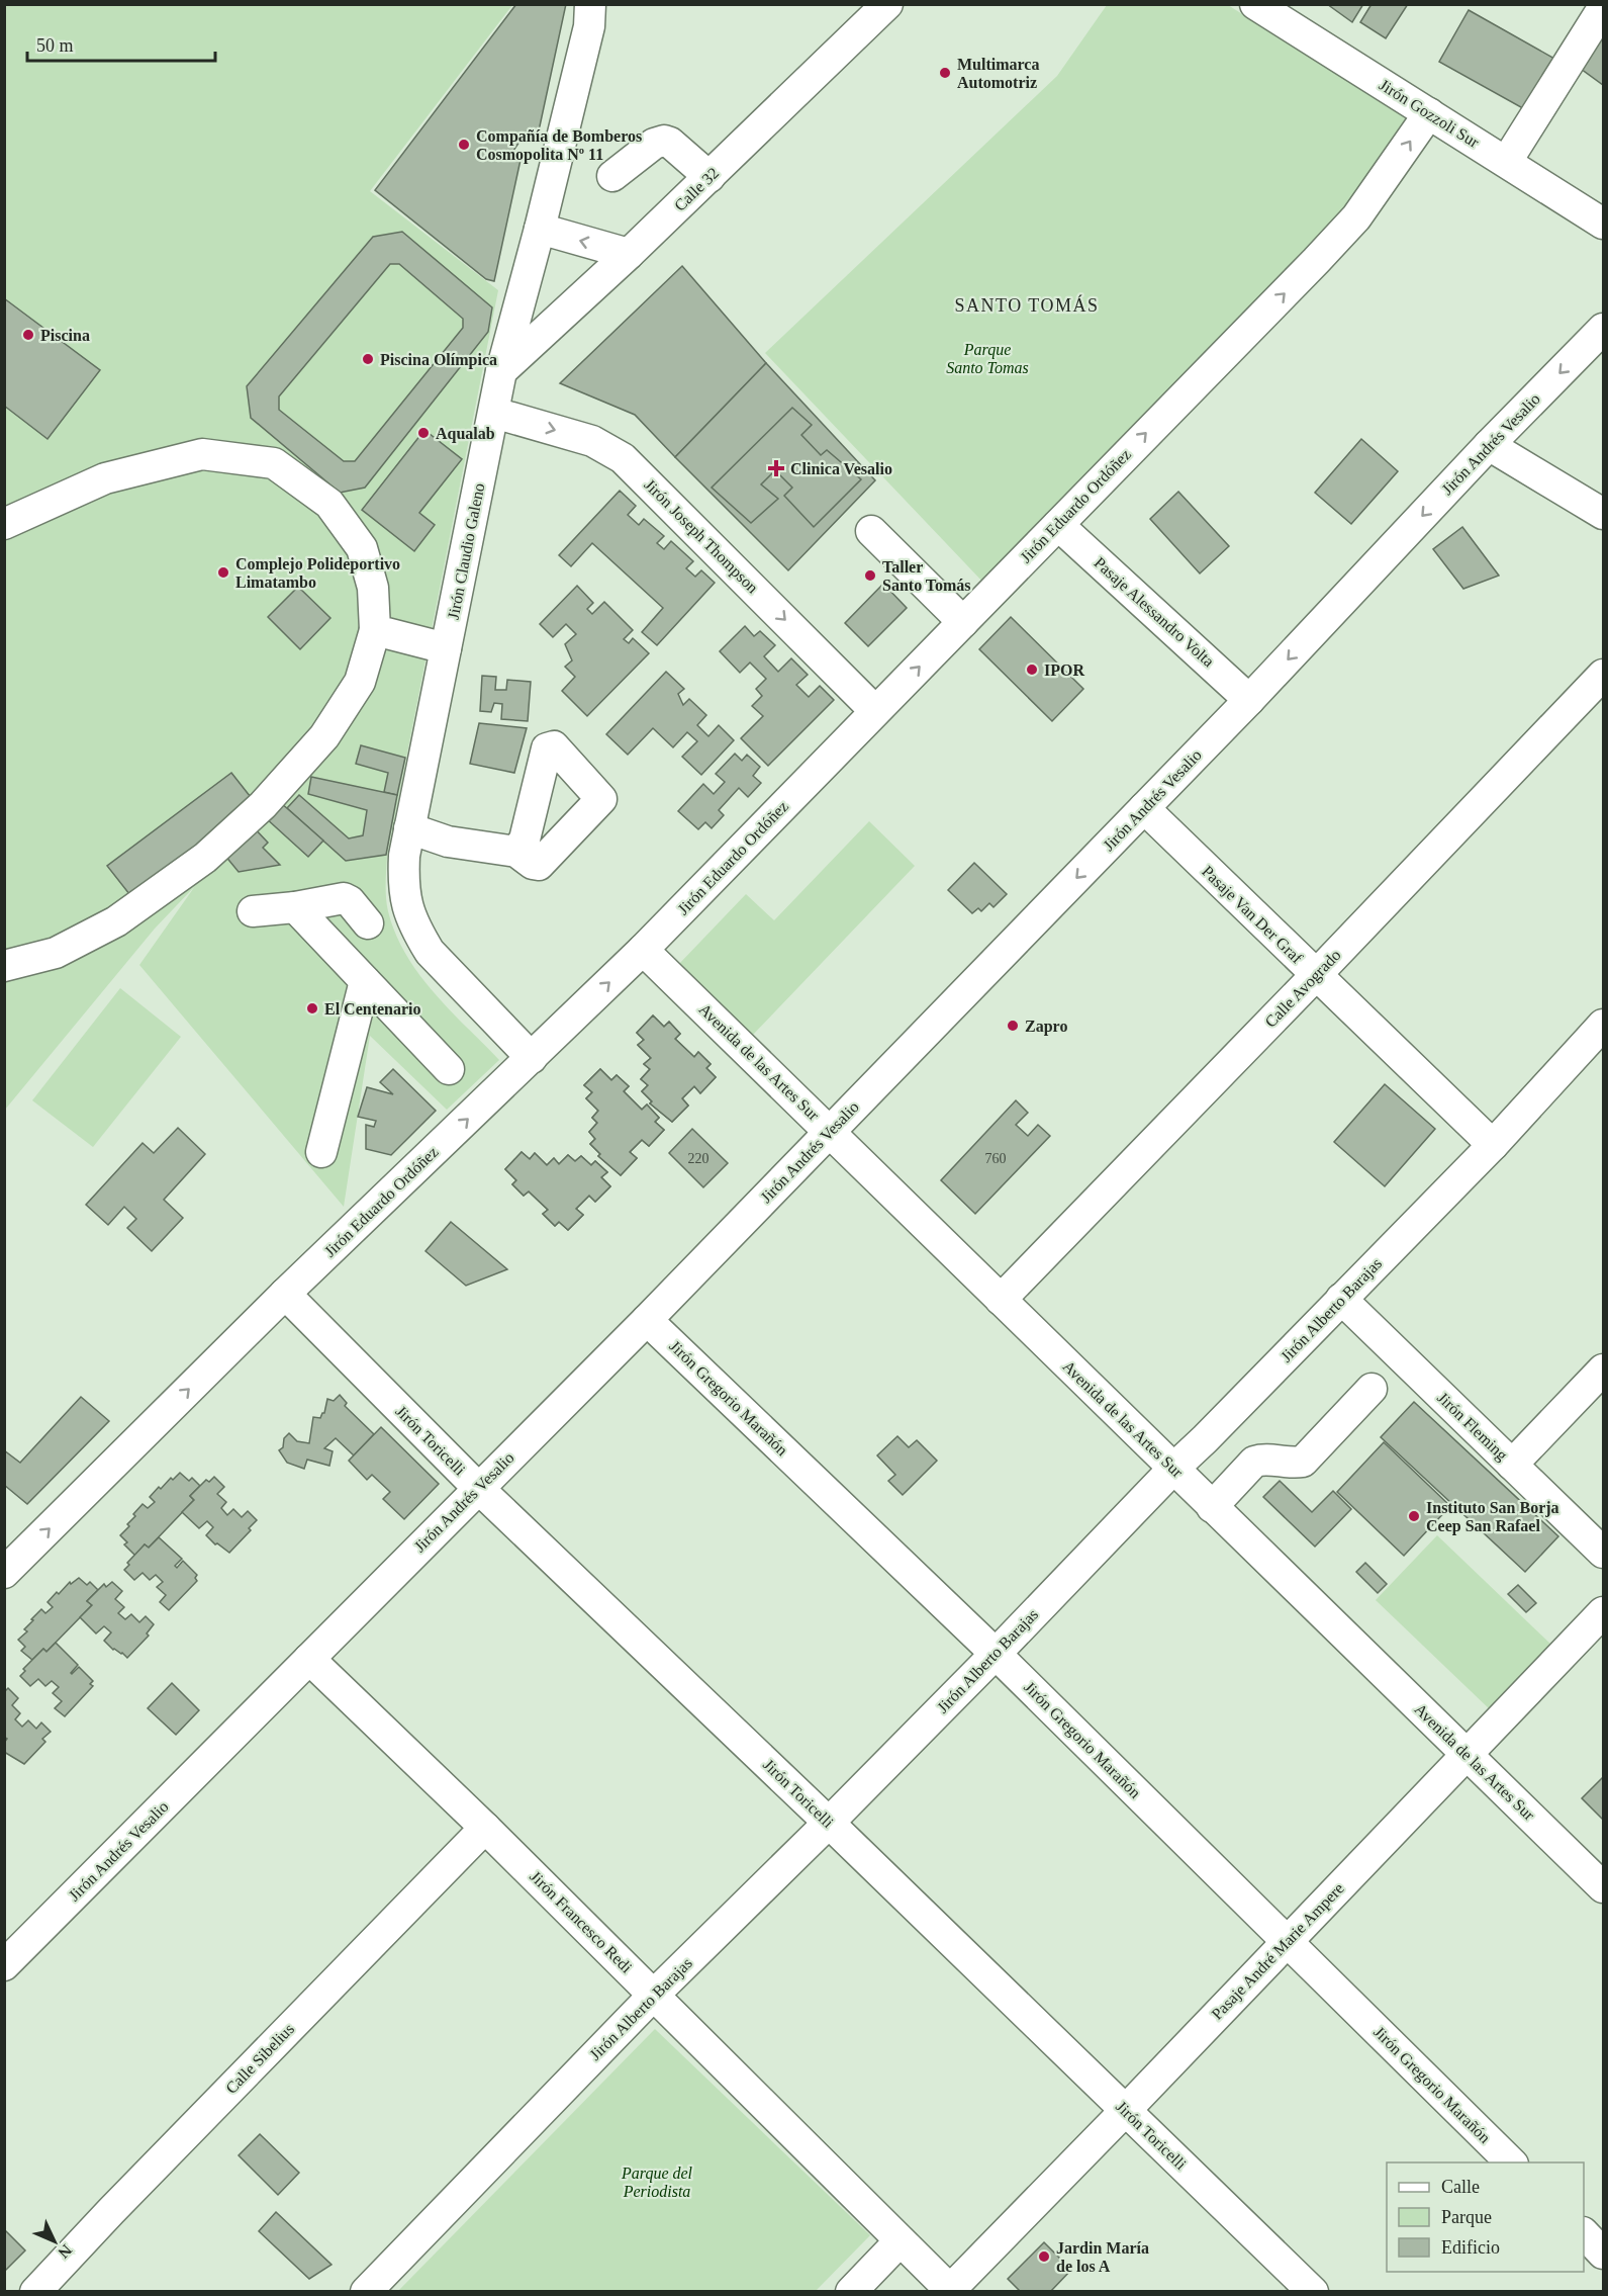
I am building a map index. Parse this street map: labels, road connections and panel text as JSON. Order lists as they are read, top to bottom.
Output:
{
  "streets": {
    "street": [
      "Jirón Gozzoli Sur",
      "Calle 32",
      "Jirón Andrés Vesalio",
      "Jirón Eduardo Ordóñez",
      "Jirón Joseph Thompson",
      "Jirón Claudio Galeno",
      "Pasaje Alessandro Volta",
      "Pasaje Van Der Graf",
      "Calle Avogrado",
      "Avenida de las Artes Sur",
      "Jirón Alberto Barajas",
      "Jirón Gregorio Marañón",
      "Jirón Fleming",
      "Jirón Toricelli",
      "Jirón Francesco Redi",
      "Pasaje André Marie Ampere",
      "Calle Sibelius"
    ]
  },
  "crossings": [
    ["Jirón Gozzoli Sur", "Jirón Eduardo Ordóñez"],
    ["Calle 32", "Jirón Claudio Galeno"],
    ["Jirón Andrés Vesalio", "Pasaje Alessandro Volta"],
    ["Jirón Andrés Vesalio", "Pasaje Van Der Graf"],
    ["Jirón Andrés Vesalio", "Avenida de las Artes Sur"],
    ["Jirón Andrés Vesalio", "Jirón Gregorio Marañón"],
    ["Jirón Andrés Vesalio", "Jirón Toricelli"],
    ["Jirón Andrés Vesalio", "Jirón Francesco Redi"],
    ["Jirón Eduardo Ordóñez", "Jirón Joseph Thompson"],
    ["Jirón Eduardo Ordóñez", "Jirón Claudio Galeno"],
    ["Jirón Eduardo Ordóñez", "Pasaje Alessandro Volta"],
    ["Jirón Eduardo Ordóñez", "Avenida de las Artes Sur"],
    ["Jirón Eduardo Ordóñez", "Jirón Toricelli"],
    ["Jirón Joseph Thompson", "Jirón Claudio Galeno"],
    ["Pasaje Van Der Graf", "Calle Avogrado"],
    ["Pasaje Van Der Graf", "Jirón Alberto Barajas"],
    ["Calle Avogrado", "Avenida de las Artes Sur"],
    ["Avenida de las Artes Sur", "Jirón Alberto Barajas"],
    ["Avenida de las Artes Sur", "Pasaje André Marie Ampere"],
    ["Jirón Alberto Barajas", "Jirón Gregorio Marañón"],
    ["Jirón Alberto Barajas", "Jirón Fleming"],
    ["Jirón Alberto Barajas", "Jirón Toricelli"],
    ["Jirón Alberto Barajas", "Jirón Francesco Redi"],
    ["Jirón Gregorio Marañón", "Pasaje André Marie Ampere"],
    ["Jirón Toricelli", "Pasaje André Marie Ampere"],
    ["Jirón Francesco Redi", "Pasaje André Marie Ampere"],
    ["Jirón Francesco Redi", "Calle Sibelius"]
  ],
  "one_way": ["Jirón Andrés Vesalio", "Jirón Eduardo Ordóñez"],
  "districts": ["SANTO TOMÁS"],
  "parks": ["Parque Santo Tomas", "Parque del Periodista"],
  "places": {
    "other": [
      "Multimarca Automotriz",
      "Compañía de Bomberos Cosmopolita Nº 11",
      "Piscina",
      "Piscina Olímpica",
      "Aqualab",
      "Complejo Polideportivo Limatambo",
      "Taller Santo Tomás",
      "IPOR",
      "El Centenario",
      "Zapro",
      "Instituto San Borja Ceep San Rafael",
      "Jardin María de los A"
    ],
    "health": ["Clinica Vesalio"]
  },
  "house_numbers": ["220", "760"],
  "legend": ["Calle", "Parque", "Edificio"],
  "scale_bar": "50 m",
  "north": "bottom right"
}
